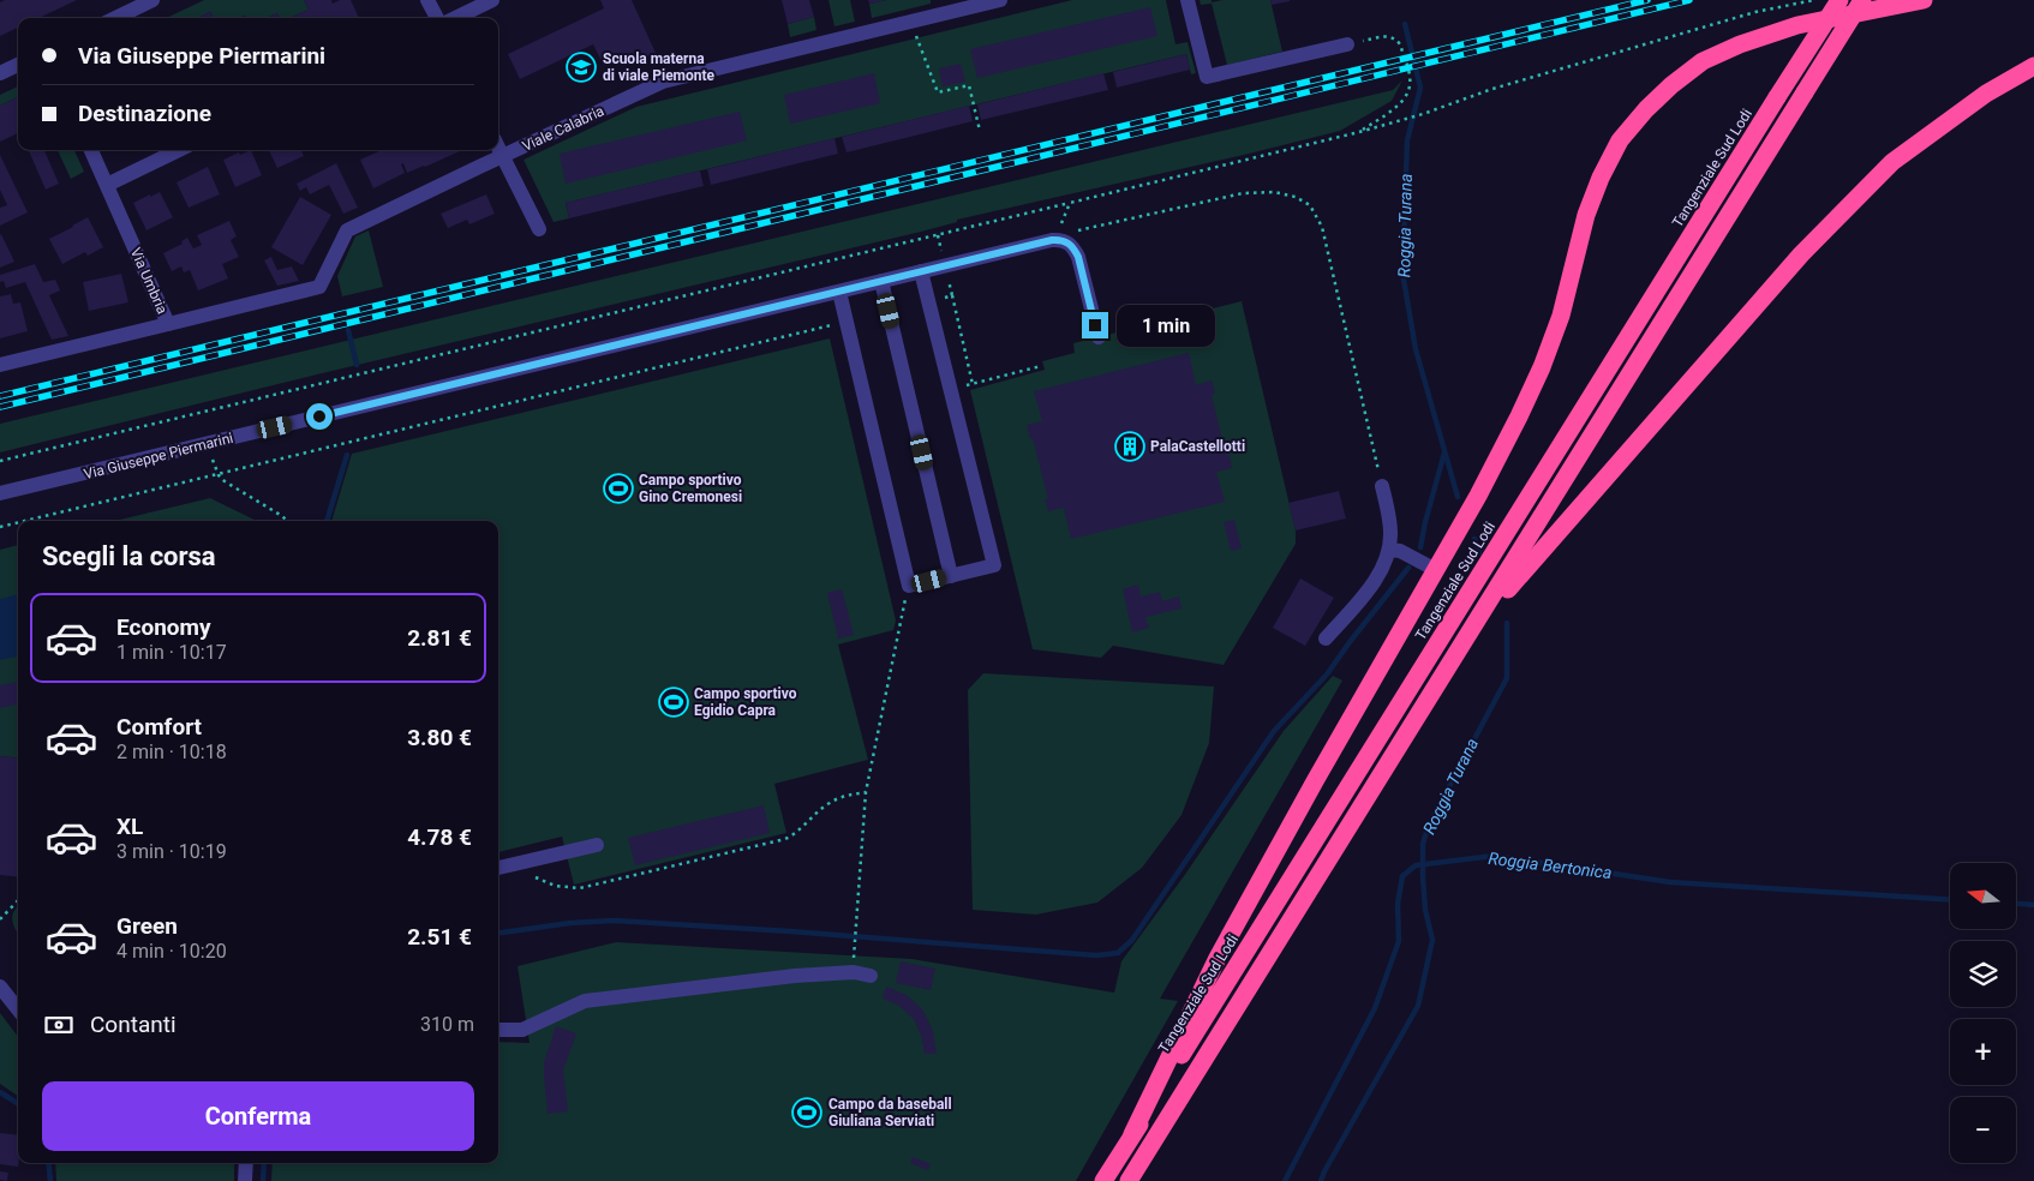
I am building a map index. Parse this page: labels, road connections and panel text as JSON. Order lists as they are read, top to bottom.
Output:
{
  "streets": {
    "highway": ["Tangenziale Sud Lodi"],
    "street": ["Viale Calabria", "Via Umbria", "Via Giuseppe Piermarini"]
  },
  "crossings": [
    ["Viale Calabria", "Via Umbria"]
  ],
  "water": ["Roggia Turana", "Roggia Bertonica"],
  "places": {
    "school or university": ["Scuola materna di viale Piemonte"],
    "building": ["PalaCastellotti"],
    "sports": ["Campo sportivo Gino Cremonesi", "Campo sportivo Egidio Capra", "Campo da baseball Giuliana Serviati"]
  },
  "north": "left",
  "page": {
    "banner": ["Via Giuseppe Piermarini", "Destinazione"],
    "bubble": "1 min",
    "heading": "Scegli la corsa",
    "list": [
      {
        "name": "Economy",
        "note": "1 min · 10:17",
        "value": "2.81 €"
      },
      {
        "name": "Comfort",
        "note": "2 min · 10:18",
        "value": "3.80 €"
      },
      {
        "name": "XL",
        "note": "3 min · 10:19",
        "value": "4.78 €"
      },
      {
        "name": "Green",
        "note": "4 min · 10:20",
        "value": "2.51 €"
      }
    ],
    "map_buttons": ["+", "−"],
    "pay": ["Contanti", "310 m"],
    "buttons": "Conferma"
  }
}
